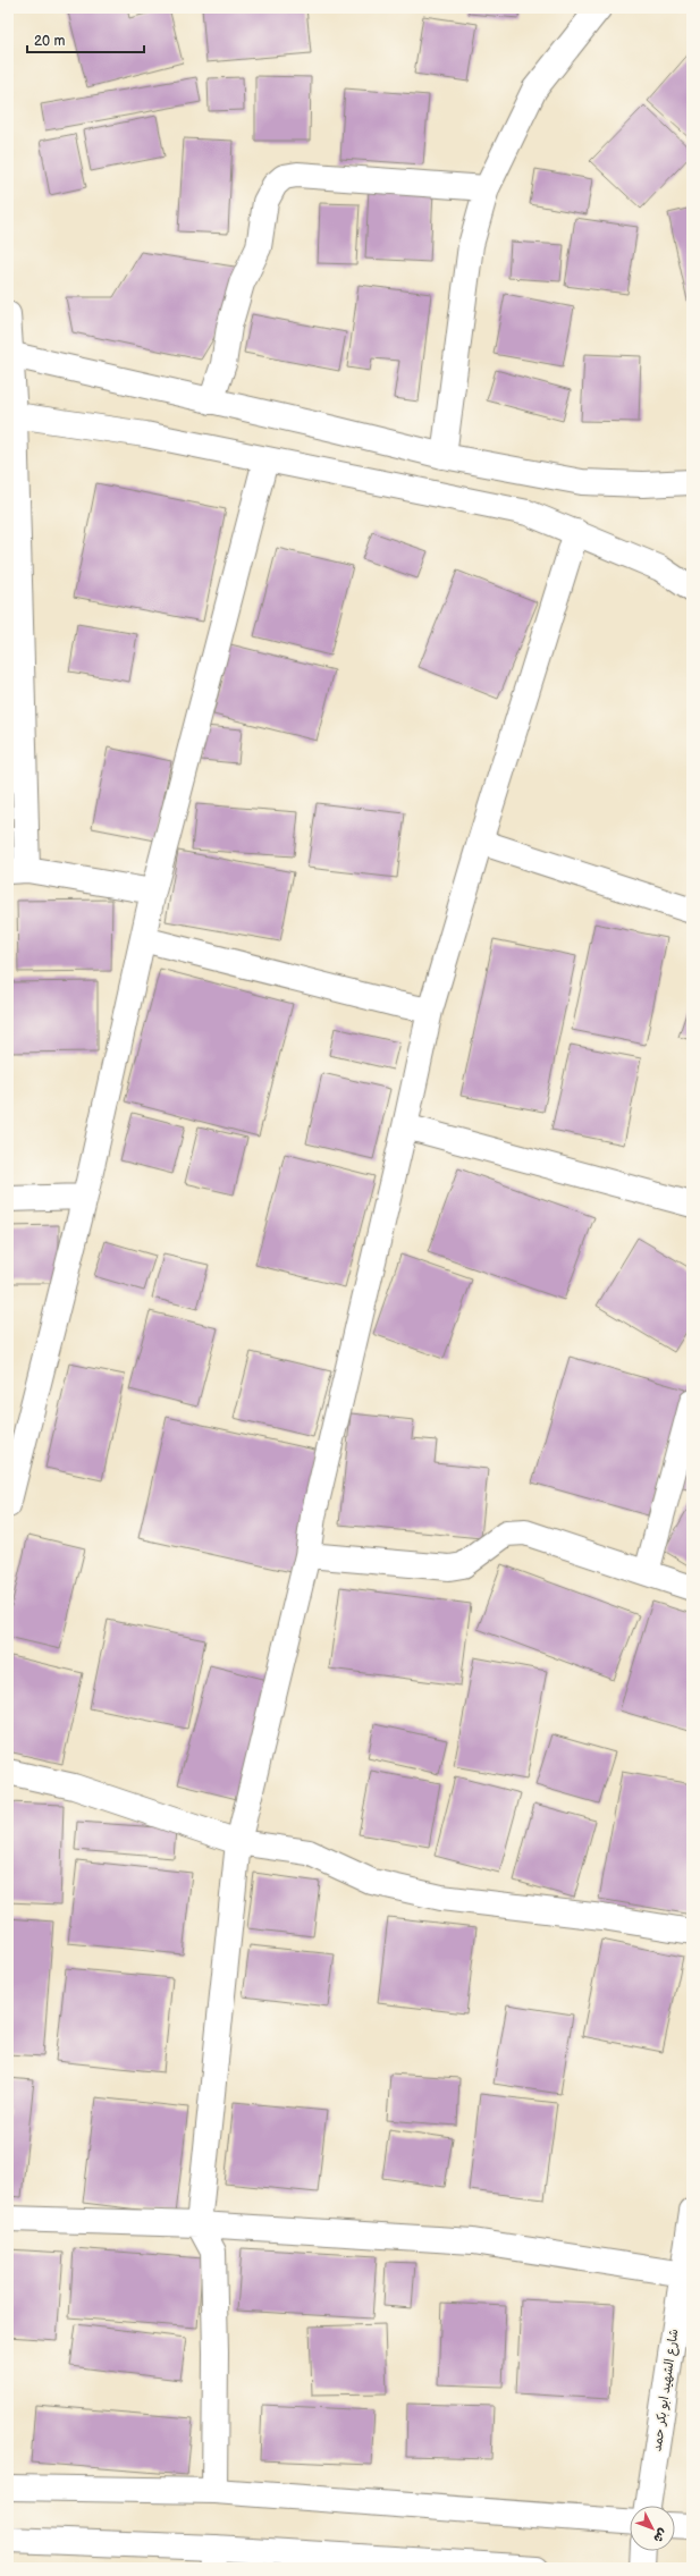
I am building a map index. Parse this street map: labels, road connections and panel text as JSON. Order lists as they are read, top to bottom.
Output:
{
  "streets": {
    "street": ["شارع الشهيد ابو بكر حمد"]
  },
  "scale_bar": "20 m",
  "north": "bottom right"
}
